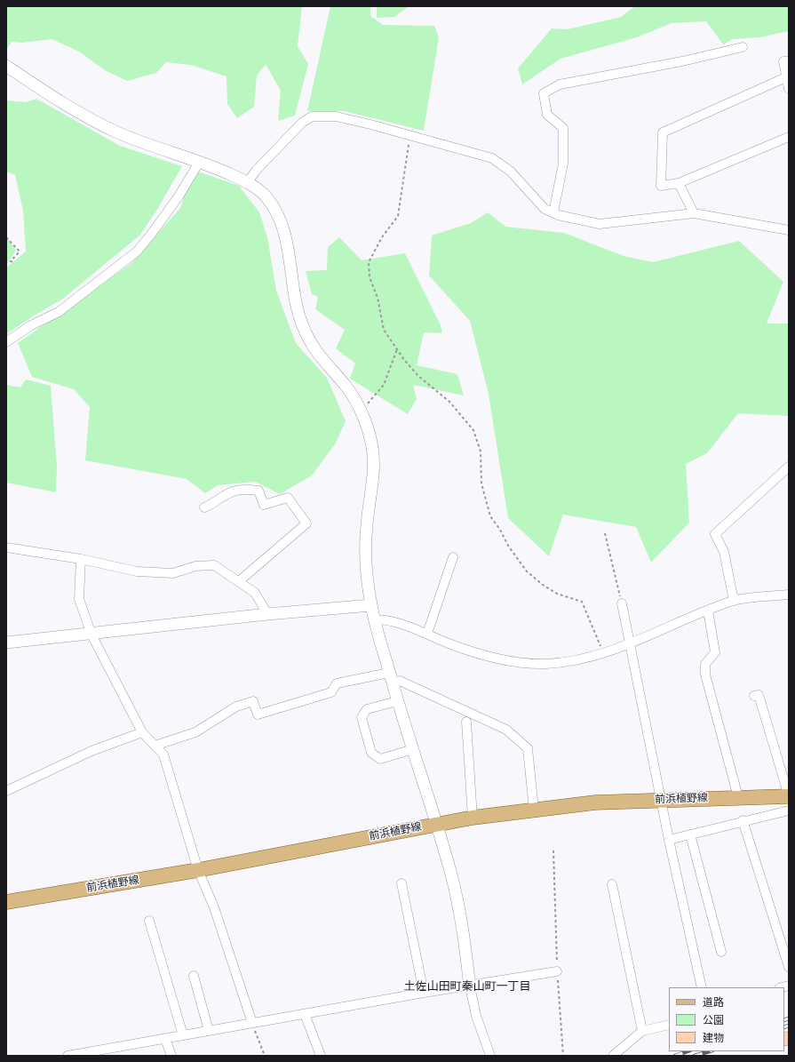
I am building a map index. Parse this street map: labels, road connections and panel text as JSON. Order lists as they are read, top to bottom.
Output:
{
  "streets": {
    "main road": ["前浜植野線"]
  },
  "districts": ["土佐山田町秦山町一丁目"],
  "legend": ["道路", "公園", "建物"]
}
